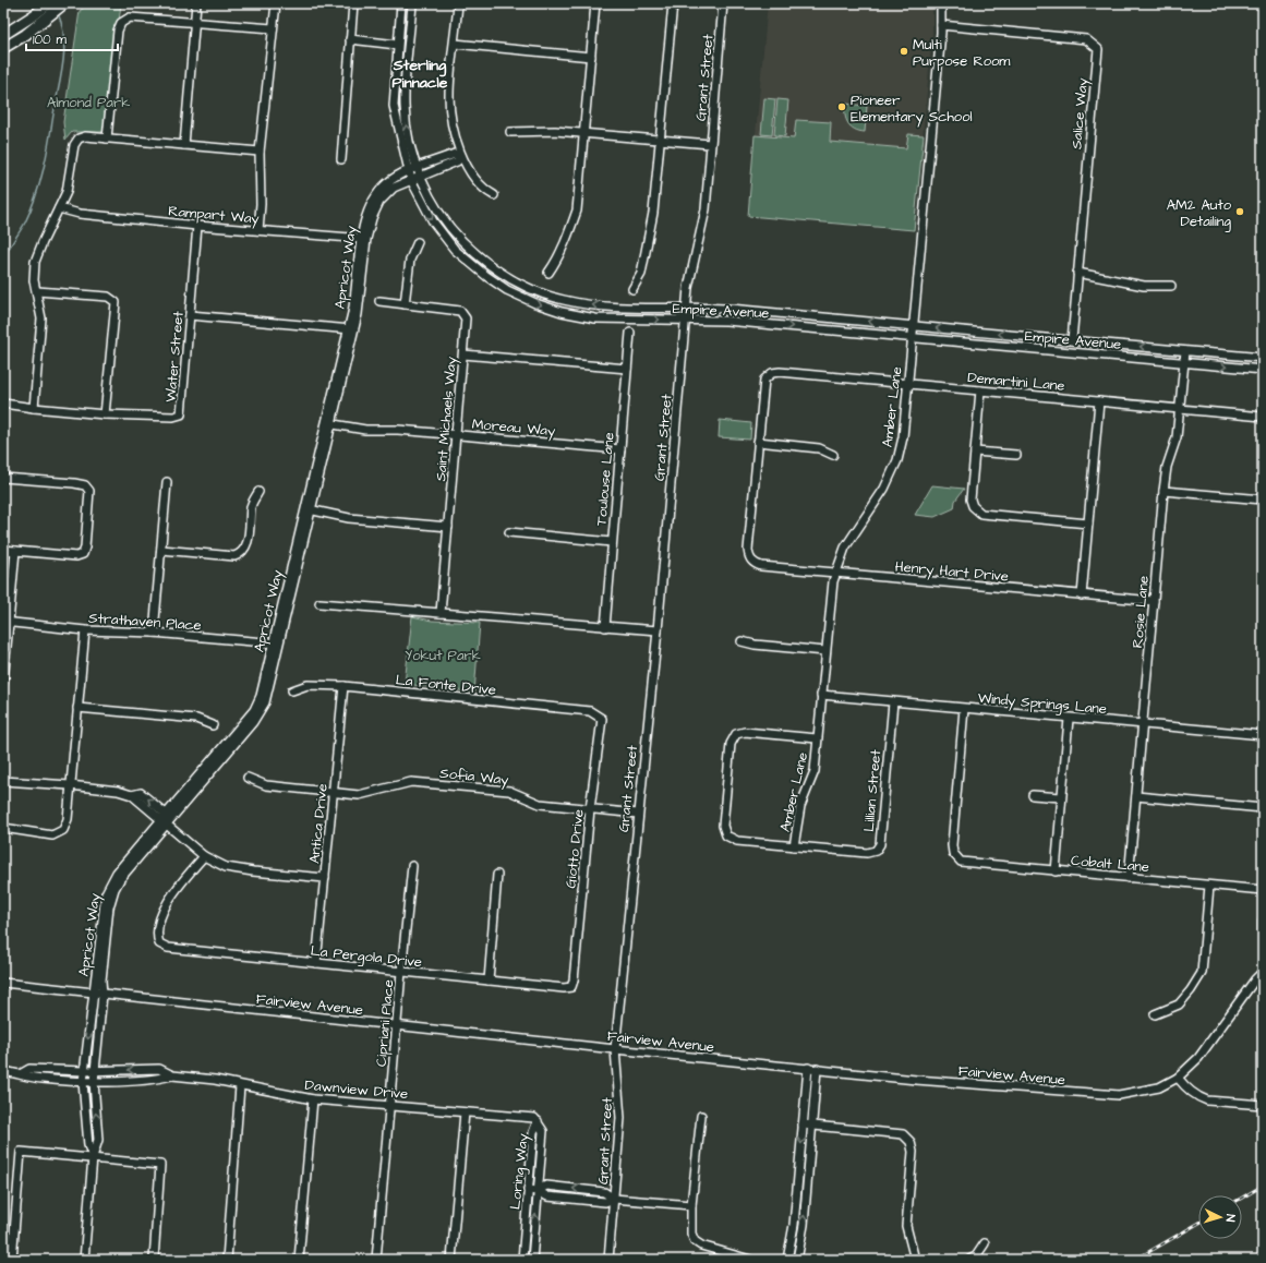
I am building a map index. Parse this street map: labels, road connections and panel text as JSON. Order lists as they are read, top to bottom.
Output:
{
  "streets": {
    "street": [
      "Grant Street",
      "Salice Way",
      "Rampart Way",
      "Apricot Way",
      "Empire Avenue",
      "Water Street",
      "Demartini Lane",
      "Amber Lane",
      "Saint Michaels Way",
      "Moreau Way",
      "Toulouse Lane",
      "Henry Hart Drive",
      "Rosie Lane",
      "Strathaven Place",
      "La Fonte Drive",
      "Windy Springs Lane",
      "Sofia Way",
      "Lillian Street",
      "Antica Drive",
      "Giotto Drive",
      "Cobalt Lane",
      "La Pergola Drive",
      "Fairview Avenue",
      "Cipriani Place",
      "Dawnview Drive",
      "Loring Way"
    ]
  },
  "crossings": [
    ["Grant Street", "Empire Avenue"],
    ["Grant Street", "Sofia Way"],
    ["Grant Street", "Fairview Avenue"],
    ["Salice Way", "Empire Avenue"],
    ["Salice Way", "Amber Lane"],
    ["Rampart Way", "Apricot Way"],
    ["Rampart Way", "Water Street"],
    ["Apricot Way", "Empire Avenue"],
    ["Apricot Way", "Moreau Way"],
    ["Apricot Way", "Strathaven Place"],
    ["Apricot Way", "Fairview Avenue"],
    ["Apricot Way", "Dawnview Drive"],
    ["Empire Avenue", "Amber Lane"],
    ["Empire Avenue", "Rosie Lane"],
    ["Demartini Lane", "Amber Lane"],
    ["Demartini Lane", "Henry Hart Drive"],
    ["Demartini Lane", "Rosie Lane"],
    ["Amber Lane", "Henry Hart Drive"],
    ["Amber Lane", "Windy Springs Lane"],
    ["Amber Lane", "Lillian Street"],
    ["Saint Michaels Way", "Moreau Way"],
    ["Moreau Way", "Toulouse Lane"],
    ["Henry Hart Drive", "Rosie Lane"],
    ["Rosie Lane", "Windy Springs Lane"],
    ["Rosie Lane", "Cobalt Lane"],
    ["La Fonte Drive", "Antica Drive"],
    ["La Fonte Drive", "Giotto Drive"],
    ["Windy Springs Lane", "Lillian Street"],
    ["Windy Springs Lane", "Cobalt Lane"],
    ["Sofia Way", "Antica Drive"],
    ["Sofia Way", "Giotto Drive"],
    ["Antica Drive", "La Pergola Drive"],
    ["Giotto Drive", "La Pergola Drive"],
    ["La Pergola Drive", "Cipriani Place"],
    ["Fairview Avenue", "Cipriani Place"],
    ["Cipriani Place", "Dawnview Drive"],
    ["Dawnview Drive", "Loring Way"]
  ],
  "districts": ["Sterling Pinnacle"],
  "parks": ["Almond Park", "Yokut Park"],
  "places": ["Multi Purpose Room", "Pioneer Elementary School", "AM2 Auto Detailing"],
  "scale_bar": "100 m",
  "north": "right"
}
